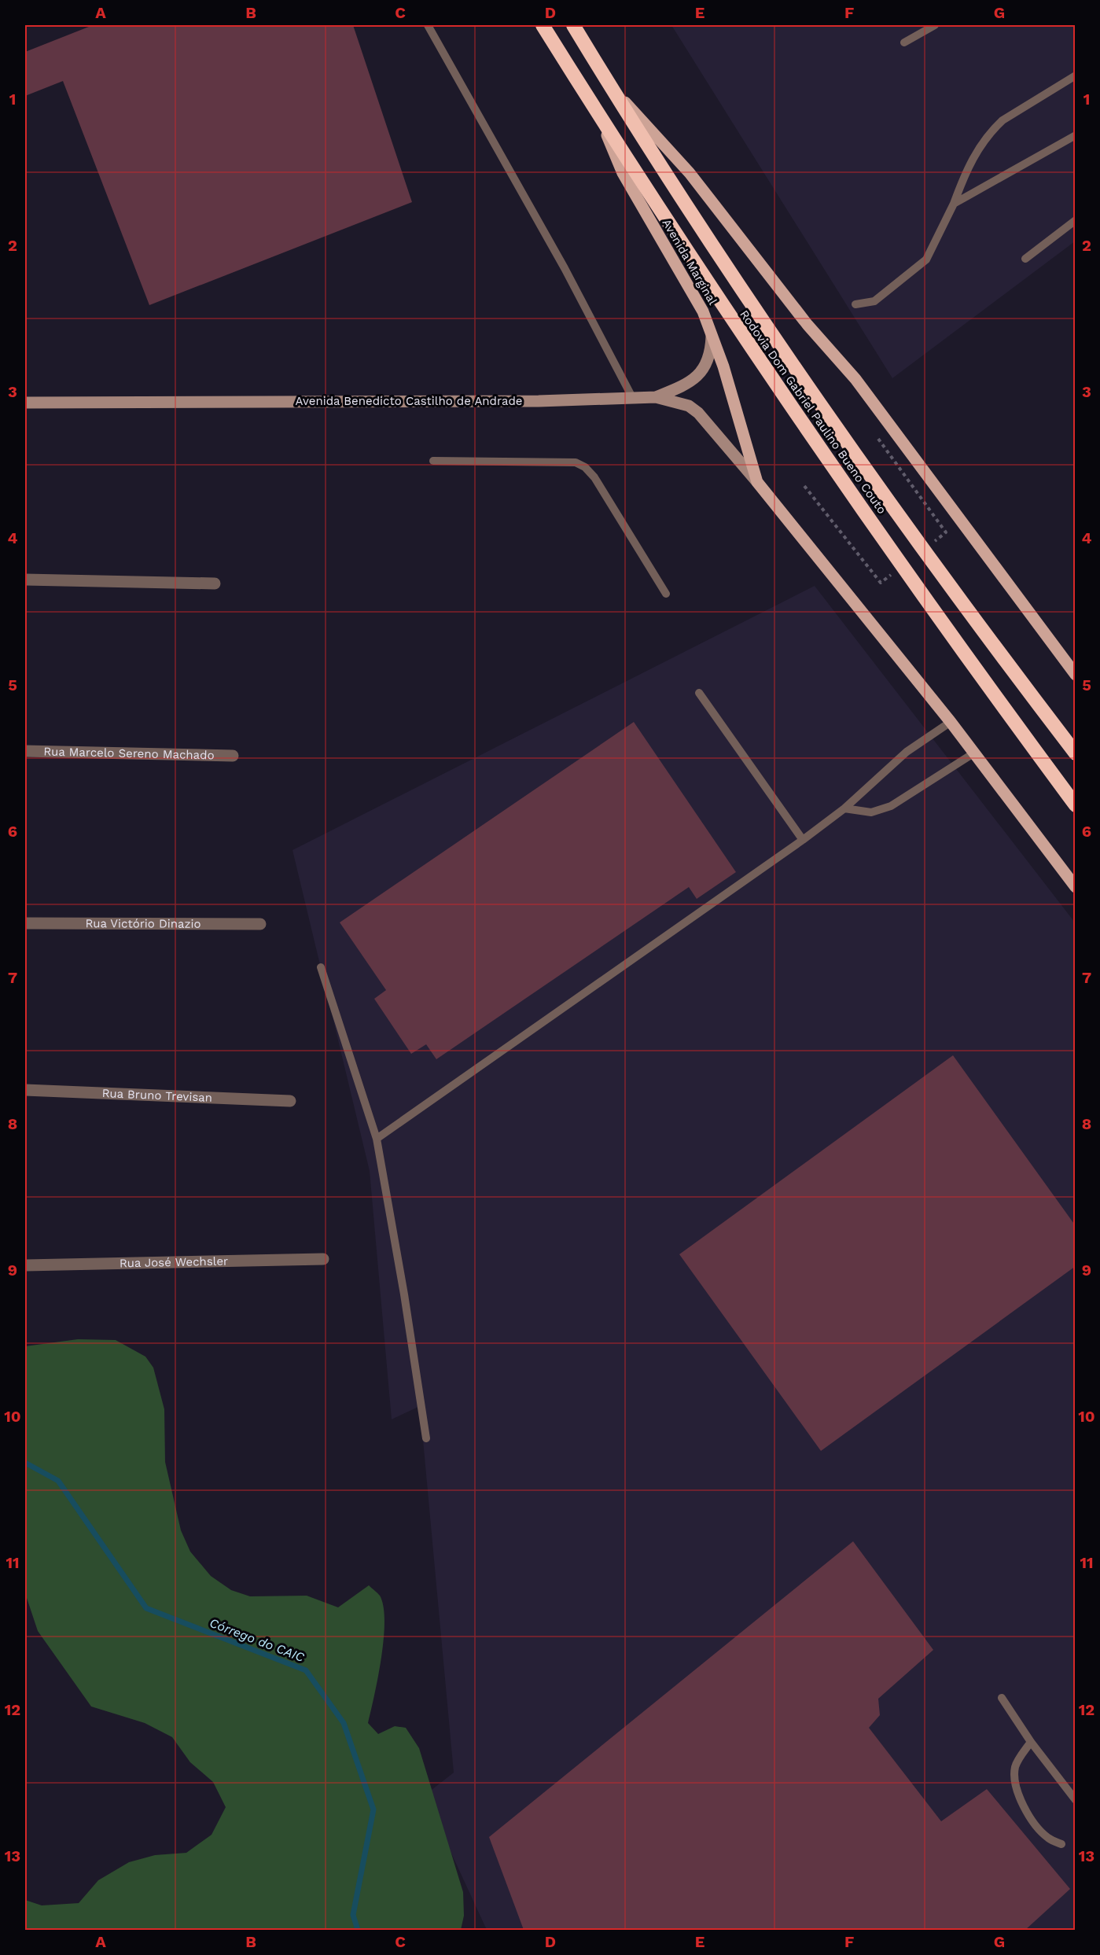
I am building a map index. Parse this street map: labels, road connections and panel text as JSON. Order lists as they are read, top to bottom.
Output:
{
  "streets": {
    "highway": ["Rodovia Dom Gabriel Paulino Bueno Couto"],
    "main road": ["Avenida Marginal", "Avenida Benedicto Castilho de Andrade"],
    "street": [
      "Rua Marcelo Sereno Machado",
      "Rua Victório Dinazio",
      "Rua Bruno Trevisan",
      "Rua José Wechsler"
    ]
  },
  "crossings": [
    ["Avenida Marginal", "Avenida Benedicto Castilho de Andrade"],
    ["Avenida Marginal", "Rodovia Dom Gabriel Paulino Bueno Couto"]
  ],
  "water": ["Córrego do CAIC"],
  "grid": {
    "columns": [
      "A",
      "B",
      "C",
      "D",
      "E",
      "F",
      "G"
    ],
    "rows": [
      "1",
      "2",
      "3",
      "4",
      "5",
      "6",
      "7",
      "8",
      "9",
      "10",
      "11",
      "12",
      "13"
    ]
  }
}
